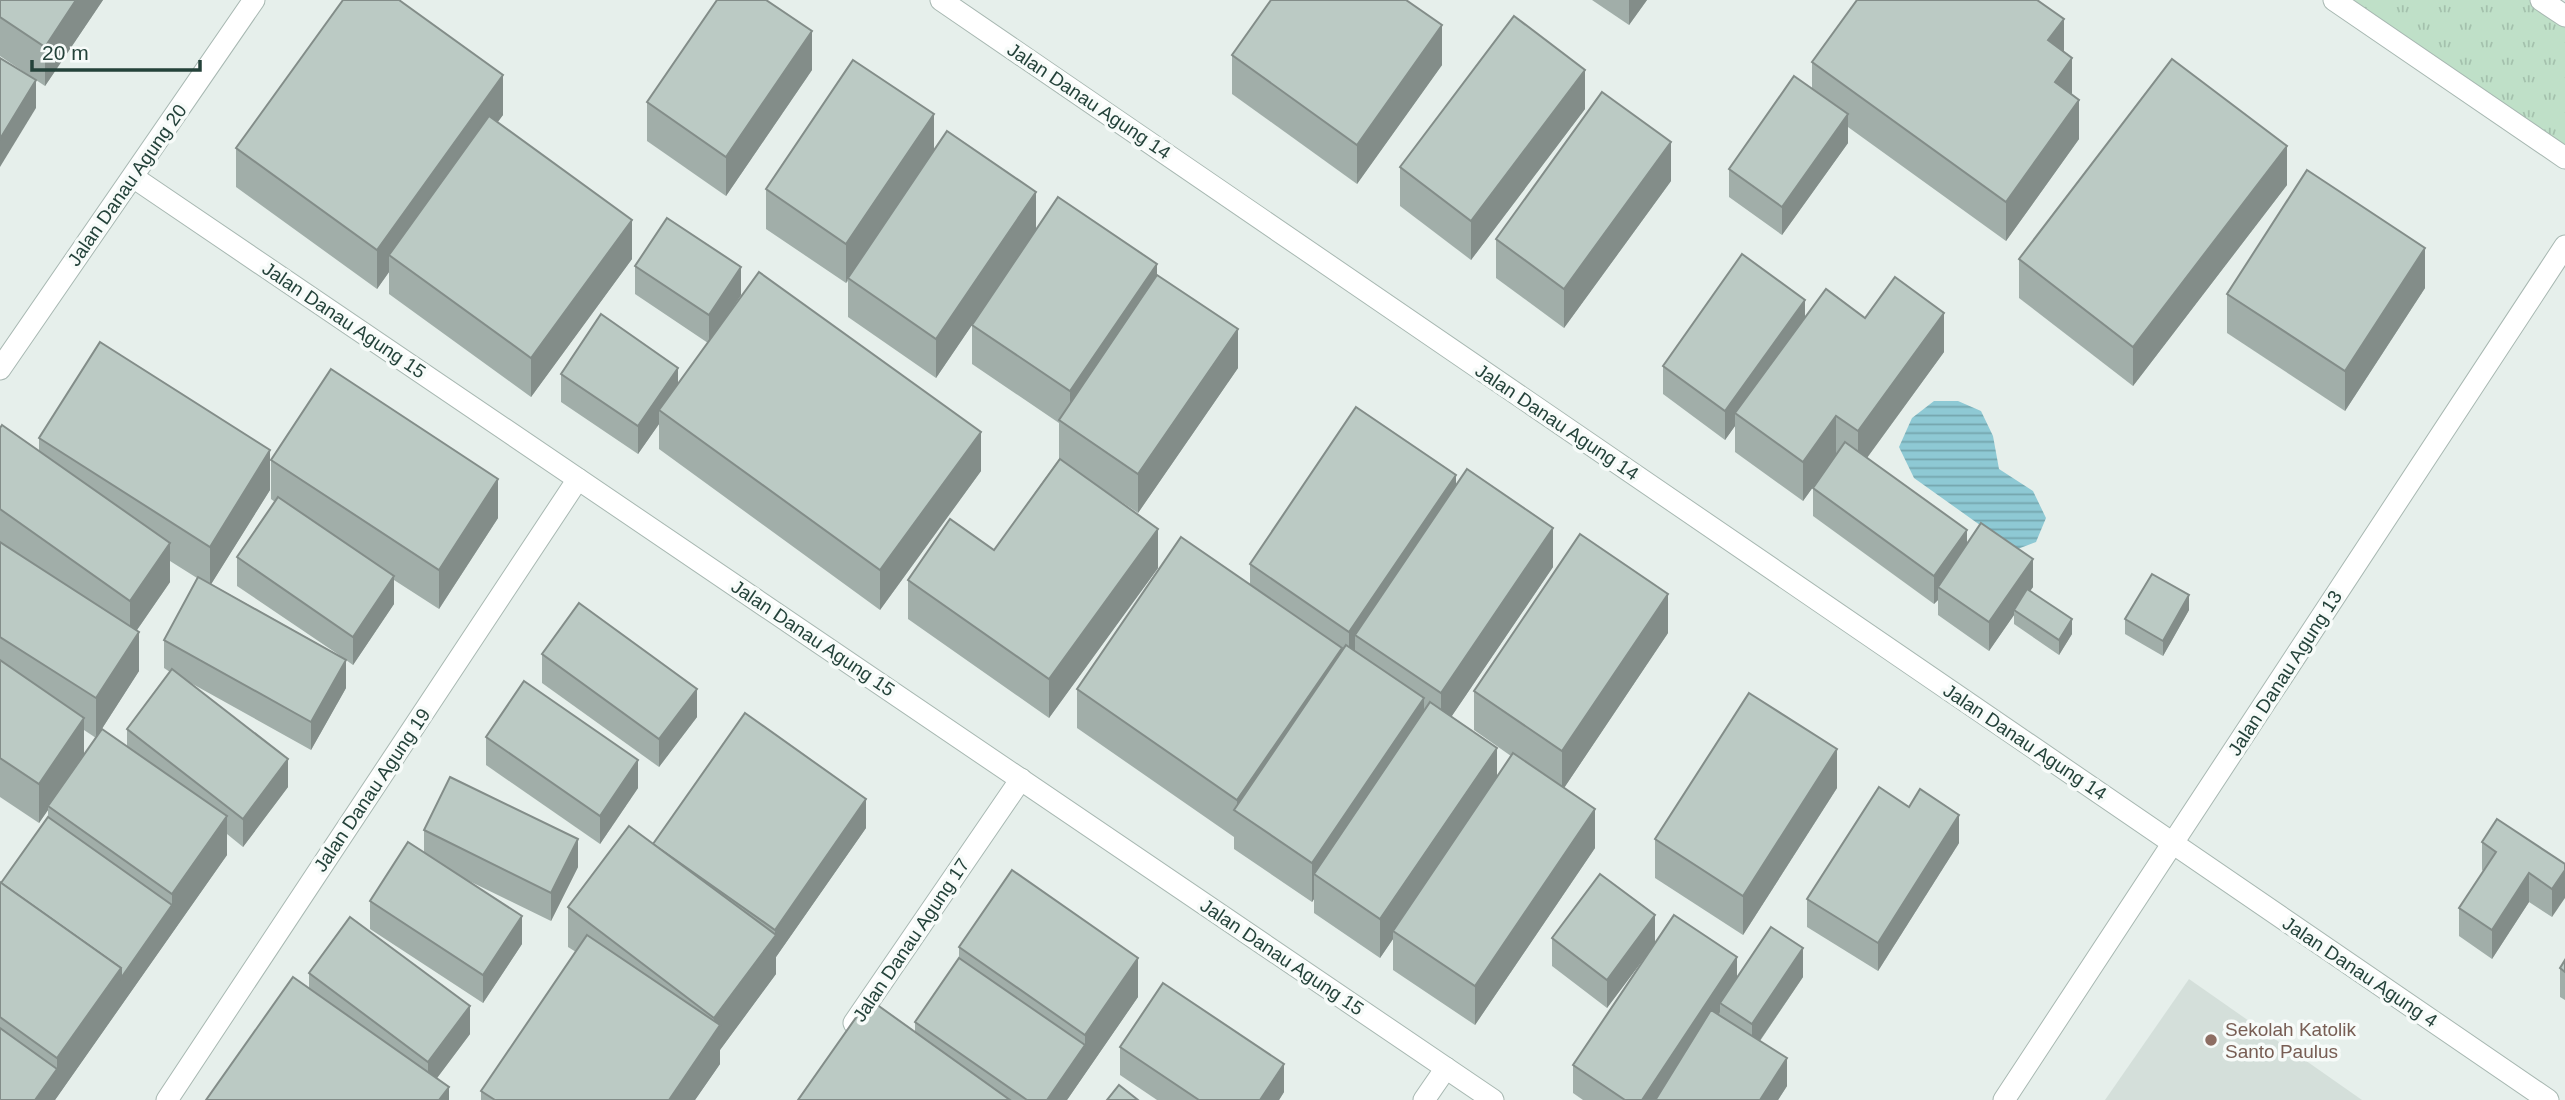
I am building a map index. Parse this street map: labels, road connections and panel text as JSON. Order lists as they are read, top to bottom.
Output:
{
  "streets": {
    "street": [
      "Jalan Danau Agung 14",
      "Jalan Danau Agung 20",
      "Jalan Danau Agung 15",
      "Jalan Danau Agung 13",
      "Jalan Danau Agung 19",
      "Jalan Danau Agung 17",
      "Jalan Danau Agung 4"
    ]
  },
  "crossings": [
    ["Jalan Danau Agung 14", "Jalan Danau Agung 13"],
    ["Jalan Danau Agung 14", "Jalan Danau Agung 4"],
    ["Jalan Danau Agung 20", "Jalan Danau Agung 15"],
    ["Jalan Danau Agung 15", "Jalan Danau Agung 19"],
    ["Jalan Danau Agung 15", "Jalan Danau Agung 17"],
    ["Jalan Danau Agung 13", "Jalan Danau Agung 4"]
  ],
  "places": ["Sekolah Katolik Santo Paulus"],
  "scale_bar": "20 m"
}
